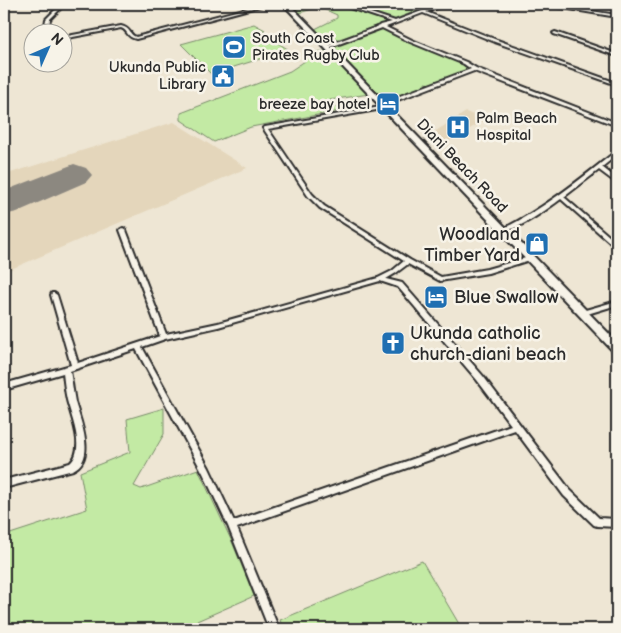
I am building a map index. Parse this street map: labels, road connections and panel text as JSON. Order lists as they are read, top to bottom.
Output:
{
  "streets": {
    "main road": ["Diani Beach Road"]
  },
  "places": {
    "sports": ["South Coast Pirates Rugby Club"],
    "public building": ["Ukunda Public Library"],
    "hotel": ["breeze bay hotel", "Blue Swallow"],
    "hospital": ["Palm Beach Hospital"],
    "shop": ["Woodland Timber Yard"],
    "church": ["Ukunda catholic church-diani beach"]
  },
  "north": "top right"
}
